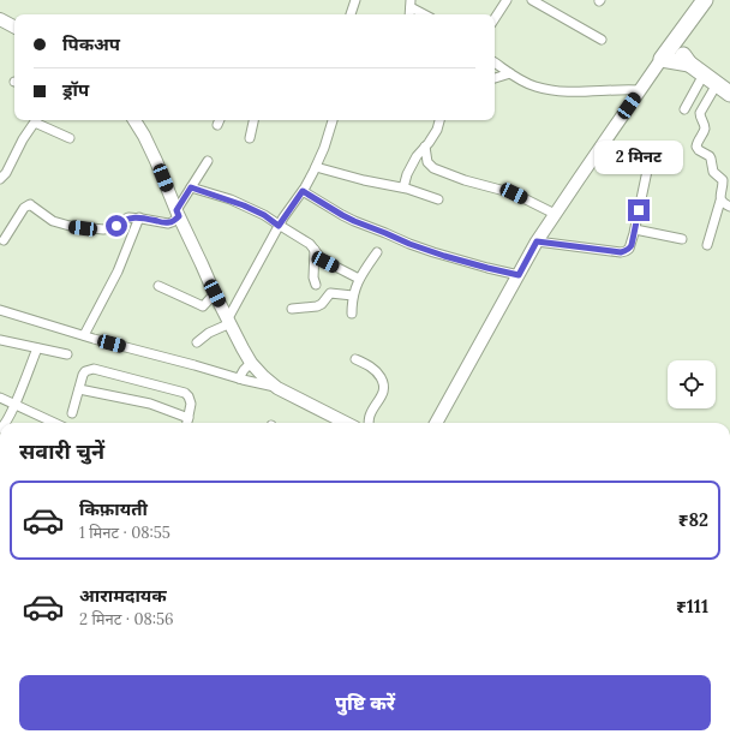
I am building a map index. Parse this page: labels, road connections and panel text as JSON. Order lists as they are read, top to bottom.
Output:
{
  "page": {
    "banner": ["पिकअप", "ड्रॉप"],
    "bubble": "2 मिनट",
    "heading": "सवारी चुनें",
    "list": [
      {
        "name": "किफ़ायती",
        "note": "1 मिनट · 08:55",
        "value": "₹82"
      },
      {
        "name": "आरामदायक",
        "note": "2 मिनट · 08:56",
        "value": "₹111"
      }
    ],
    "buttons": "पुष्टि करें"
  }
}
